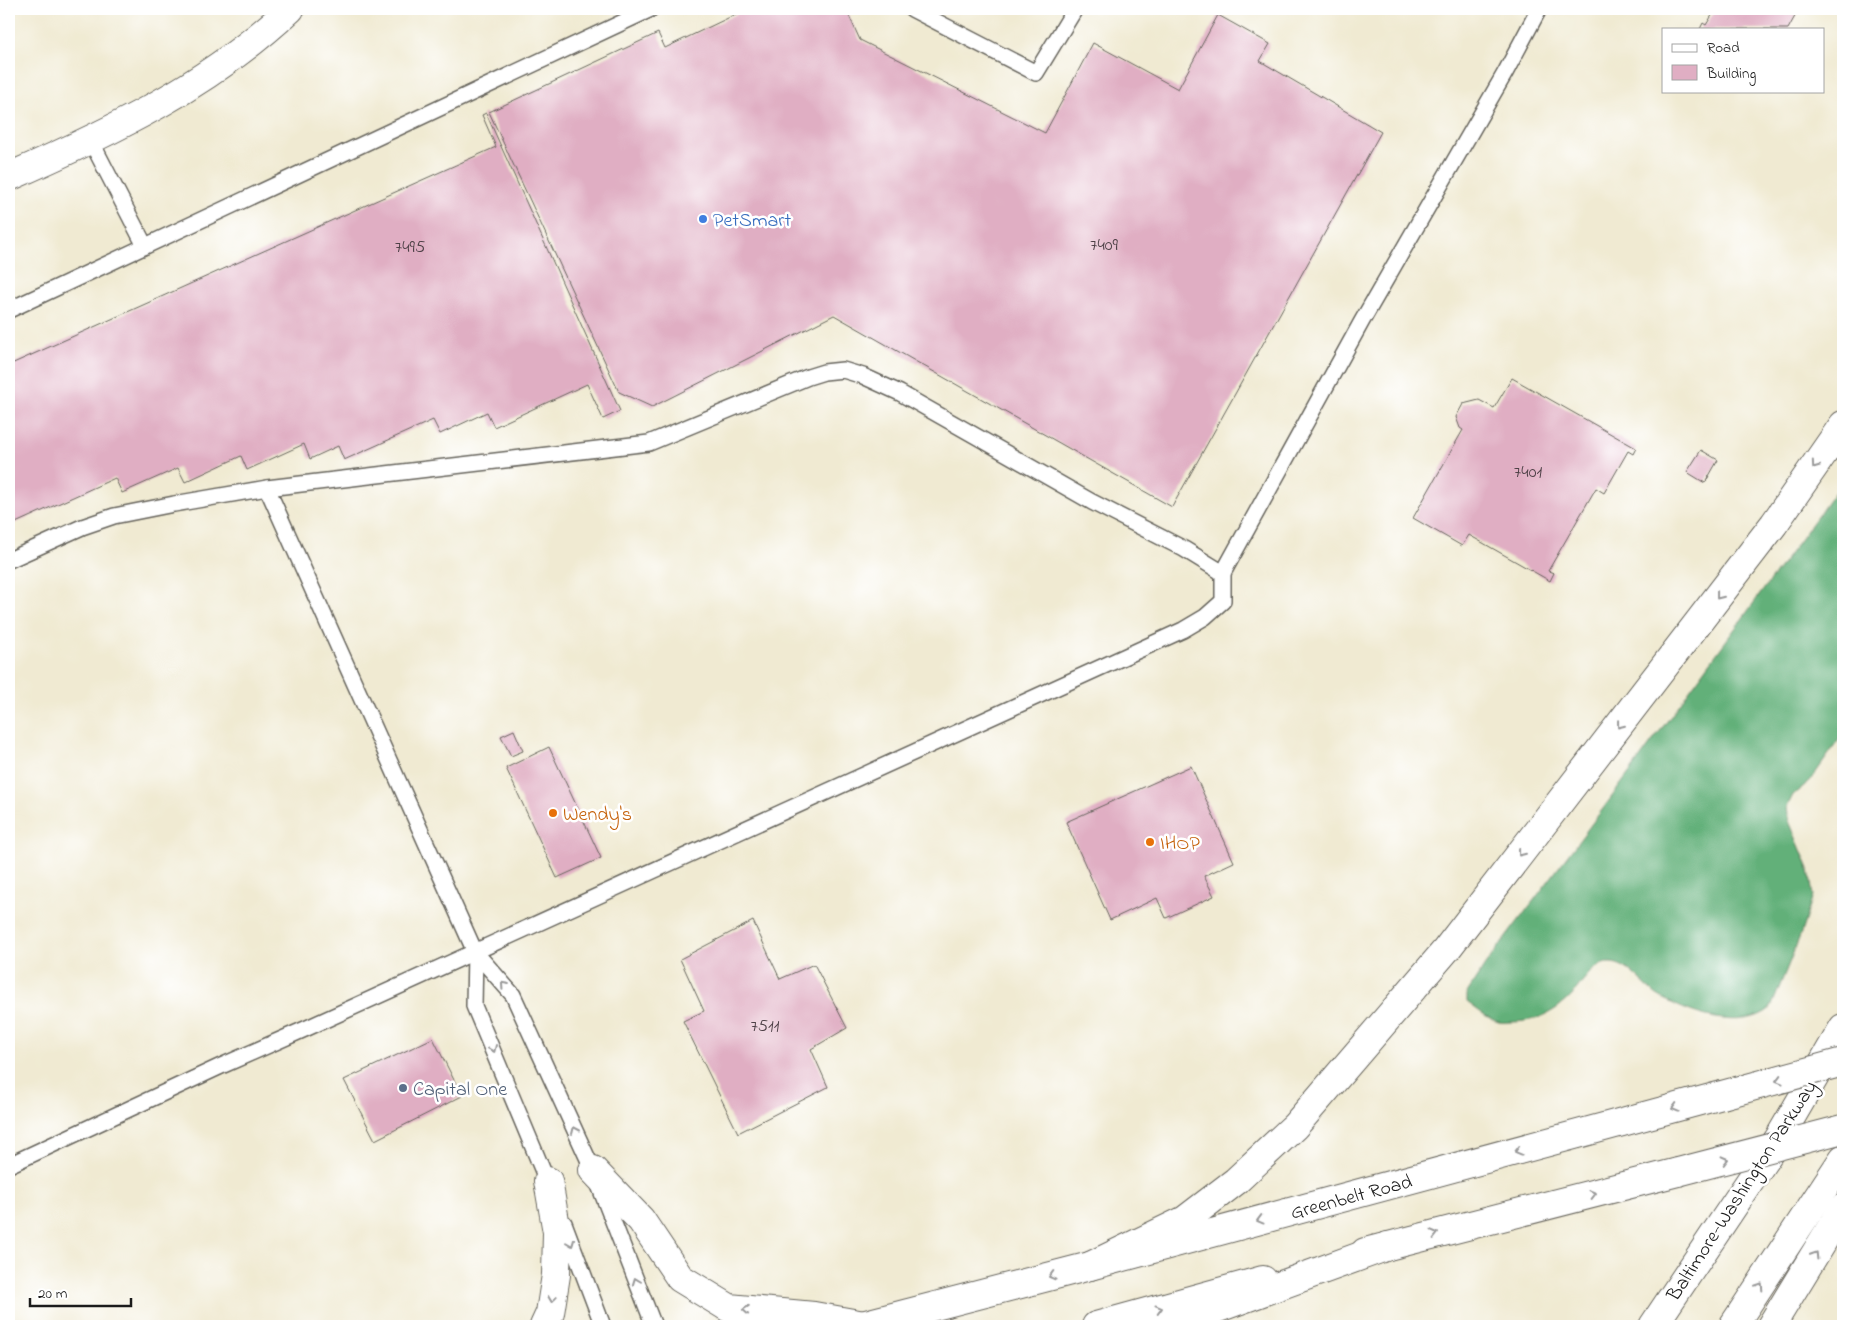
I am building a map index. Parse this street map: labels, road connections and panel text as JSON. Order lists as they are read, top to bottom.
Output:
{
  "streets": {
    "main road": ["Baltimore-Washington Parkway", "Greenbelt Road"]
  },
  "places": [
    "PetSmart",
    "Wendy's",
    "IHOP",
    "Capital One"
  ],
  "house_numbers": [
    "7409",
    "7495",
    "7401",
    "7511"
  ],
  "legend": ["Road", "Building"],
  "scale_bar": "20 m"
}
